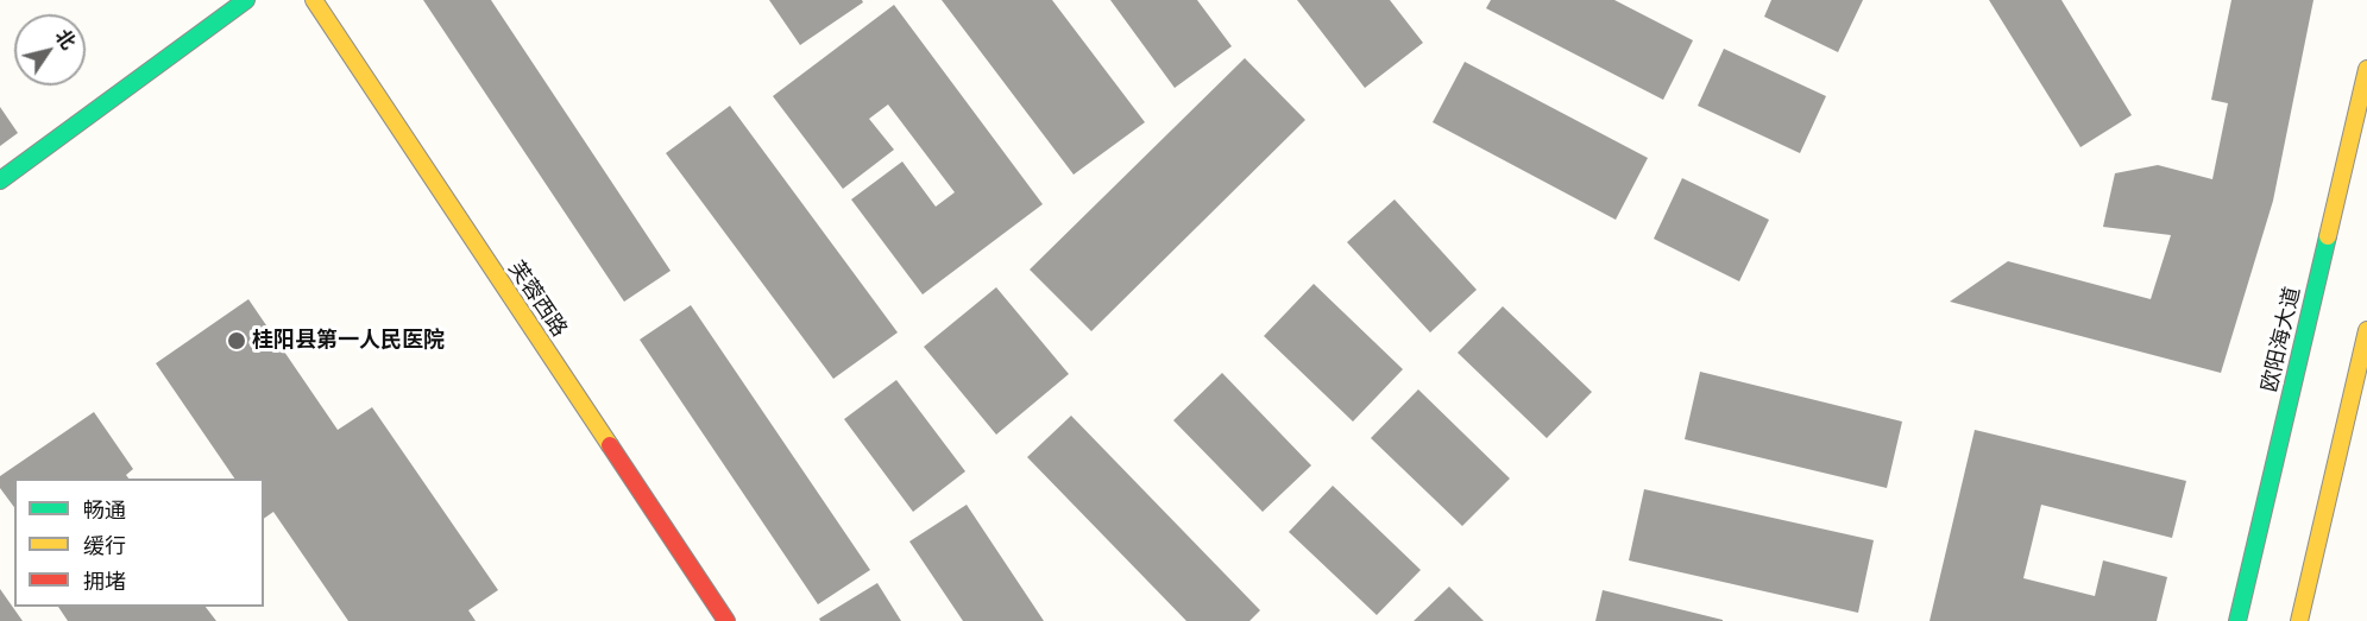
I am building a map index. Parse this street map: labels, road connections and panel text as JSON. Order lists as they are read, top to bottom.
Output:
{
  "streets": {
    "street": ["芙蓉西路", "欧阳海大道"]
  },
  "places": ["桂阳县第一人民医院"],
  "legend": ["畅通", "缓行", "拥堵"],
  "north": "top right"
}
